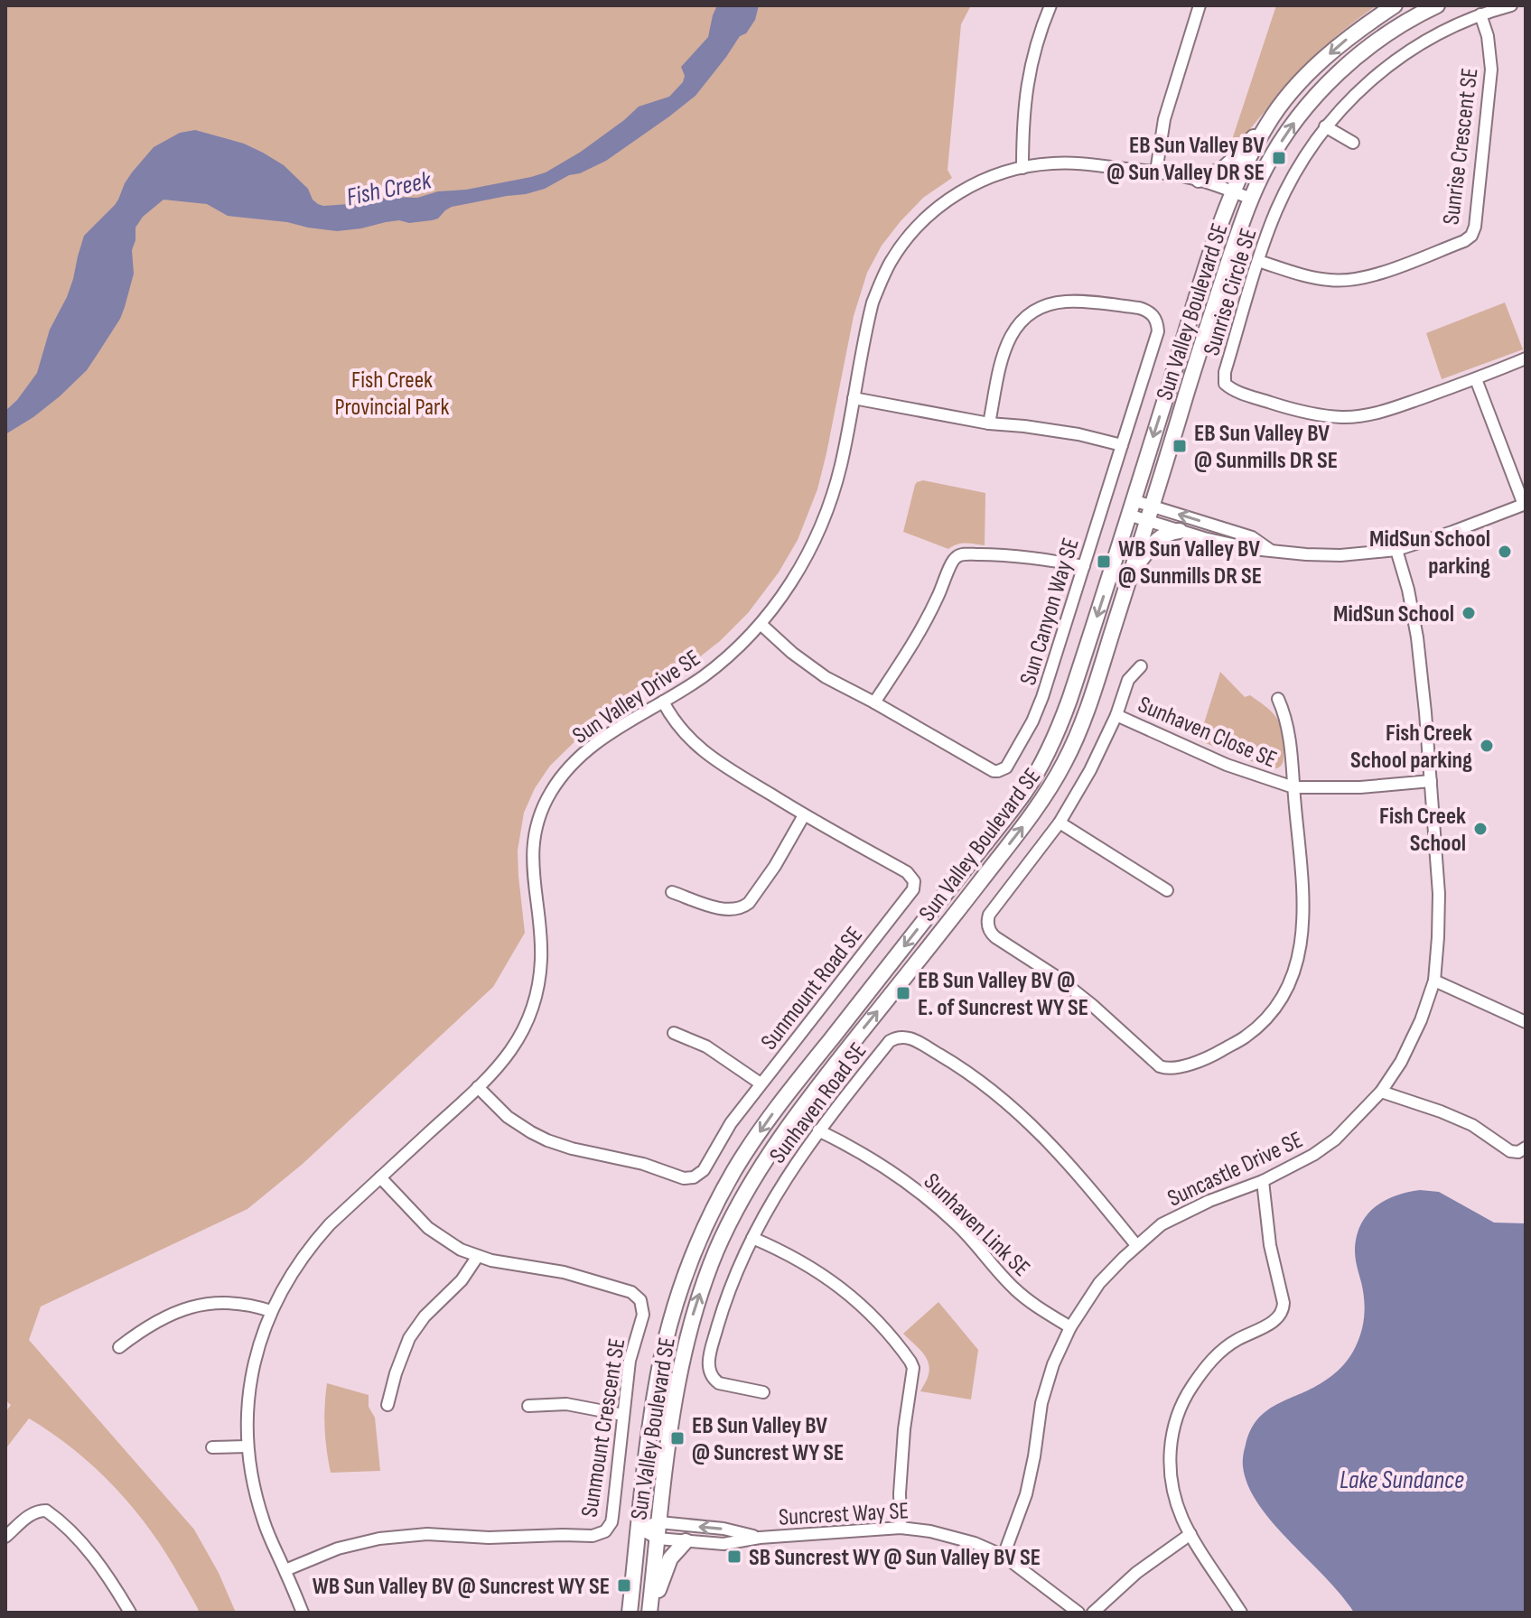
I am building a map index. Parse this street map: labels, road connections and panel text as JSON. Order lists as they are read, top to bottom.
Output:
{
  "streets": {
    "main road": ["Sun Valley Boulevard SE"],
    "street": [
      "Sunrise Crescent SE",
      "Sunrise Circle SE",
      "Sun Canyon Way SE",
      "Sun Valley Drive SE",
      "Sunhaven Close SE",
      "Sunmount Road SE",
      "Sunhaven Road SE",
      "Suncastle Drive SE",
      "Sunhaven Link SE",
      "Sunmount Crescent SE",
      "Suncrest Way SE"
    ]
  },
  "crossings": [
    ["Sunrise Crescent SE", "Sunrise Circle SE"],
    ["Sun Valley Boulevard SE", "Sun Valley Drive SE"],
    ["Sun Valley Boulevard SE", "Suncrest Way SE"],
    ["Sun Canyon Way SE", "Sun Valley Drive SE"],
    ["Sun Valley Drive SE", "Sunmount Road SE"],
    ["Sun Valley Drive SE", "Sunmount Crescent SE"],
    ["Sunhaven Close SE", "Suncastle Drive SE"],
    ["Sunhaven Road SE", "Suncastle Drive SE"],
    ["Sunhaven Road SE", "Sunhaven Link SE"],
    ["Suncastle Drive SE", "Sunhaven Link SE"],
    ["Suncastle Drive SE", "Suncrest Way SE"]
  ],
  "water": ["Fish Creek", "Lake Sundance"],
  "parks": ["Fish Creek Provincial Park"],
  "places": {
    "transit": [
      "EB Sun Valley BV @ Sun Valley DR SE",
      "EB Sun Valley BV @ Sunmills DR SE",
      "WB Sun Valley BV @ Sunmills DR SE",
      "EB Sun Valley BV @ E. of Suncrest WY SE",
      "EB Sun Valley BV @ Suncrest WY SE",
      "SB Suncrest WY @ Sun Valley BV SE",
      "WB Sun Valley BV @ Suncrest WY SE"
    ],
    "other": [
      "MidSun School parking",
      "MidSun School",
      "Fish Creek School parking",
      "Fish Creek School"
    ]
  }
}
